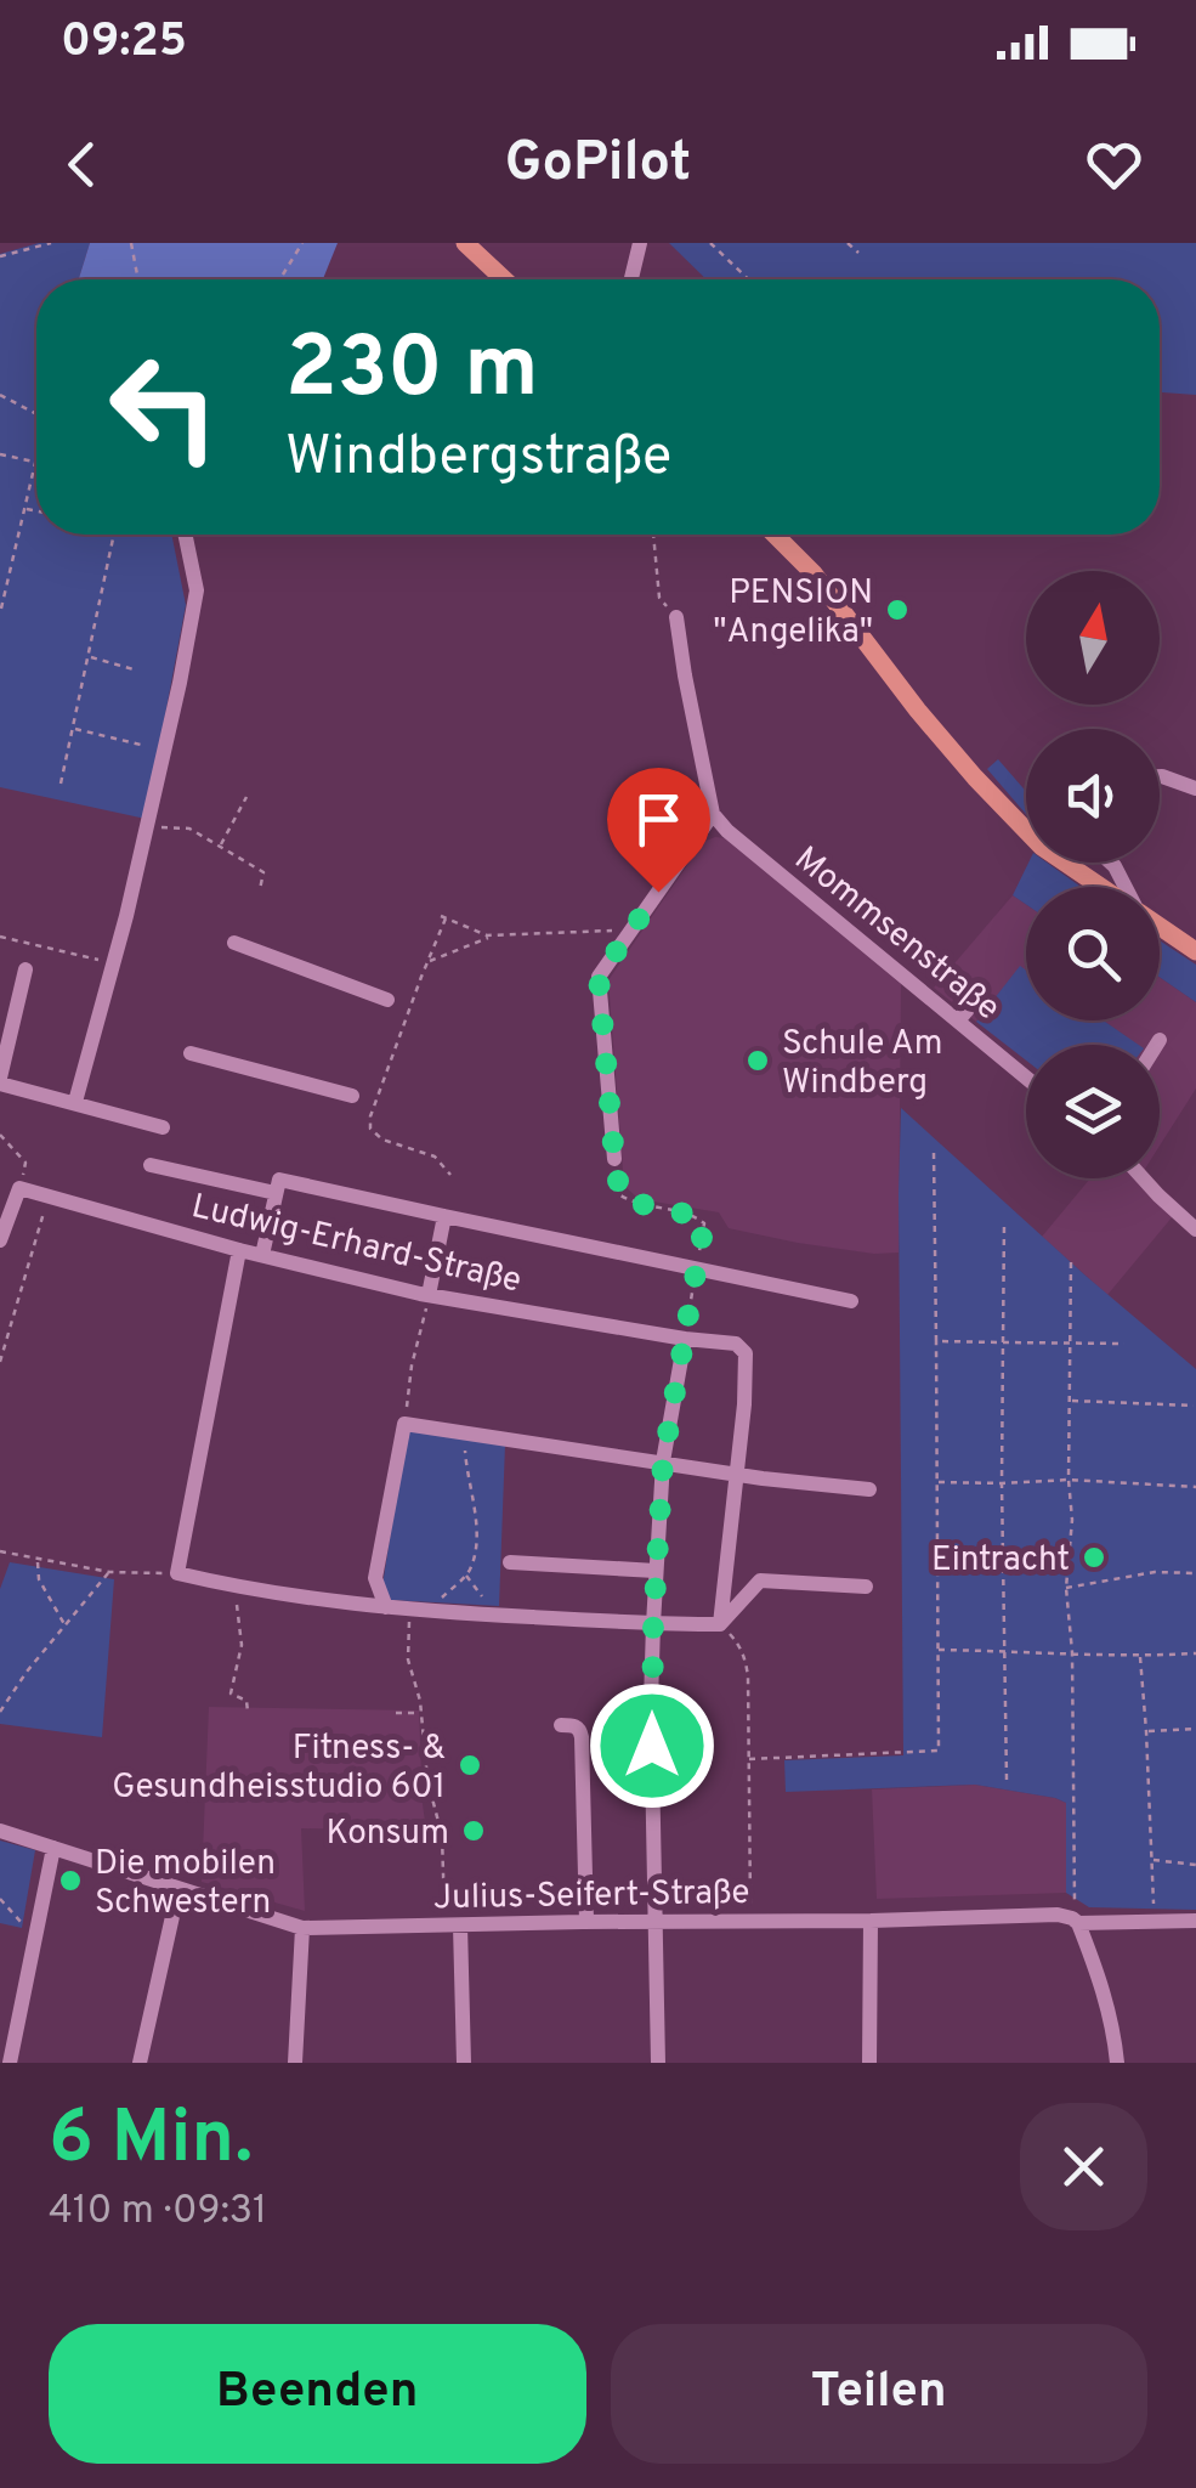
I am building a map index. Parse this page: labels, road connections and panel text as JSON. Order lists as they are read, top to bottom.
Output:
{
  "streets": {
    "street": ["Mommsenstraße", "Ludwig-Erhard-Straße", "Julius-Seifert-Straße"]
  },
  "places": [
    "PENSION \"Angelika\"",
    "Schule Am Windberg",
    "Eintracht",
    "Fitness- & Gesundheisstudio 601",
    "Konsum",
    "Die mobilen Schwestern"
  ],
  "north": "top",
  "page": {
    "status": "09:25",
    "header": "GoPilot",
    "turn": ["230 m", "Windbergstraße"],
    "heading": ["6 Min.", "410 m · 09:31"],
    "buttons": ["Beenden", "Teilen"]
  }
}
